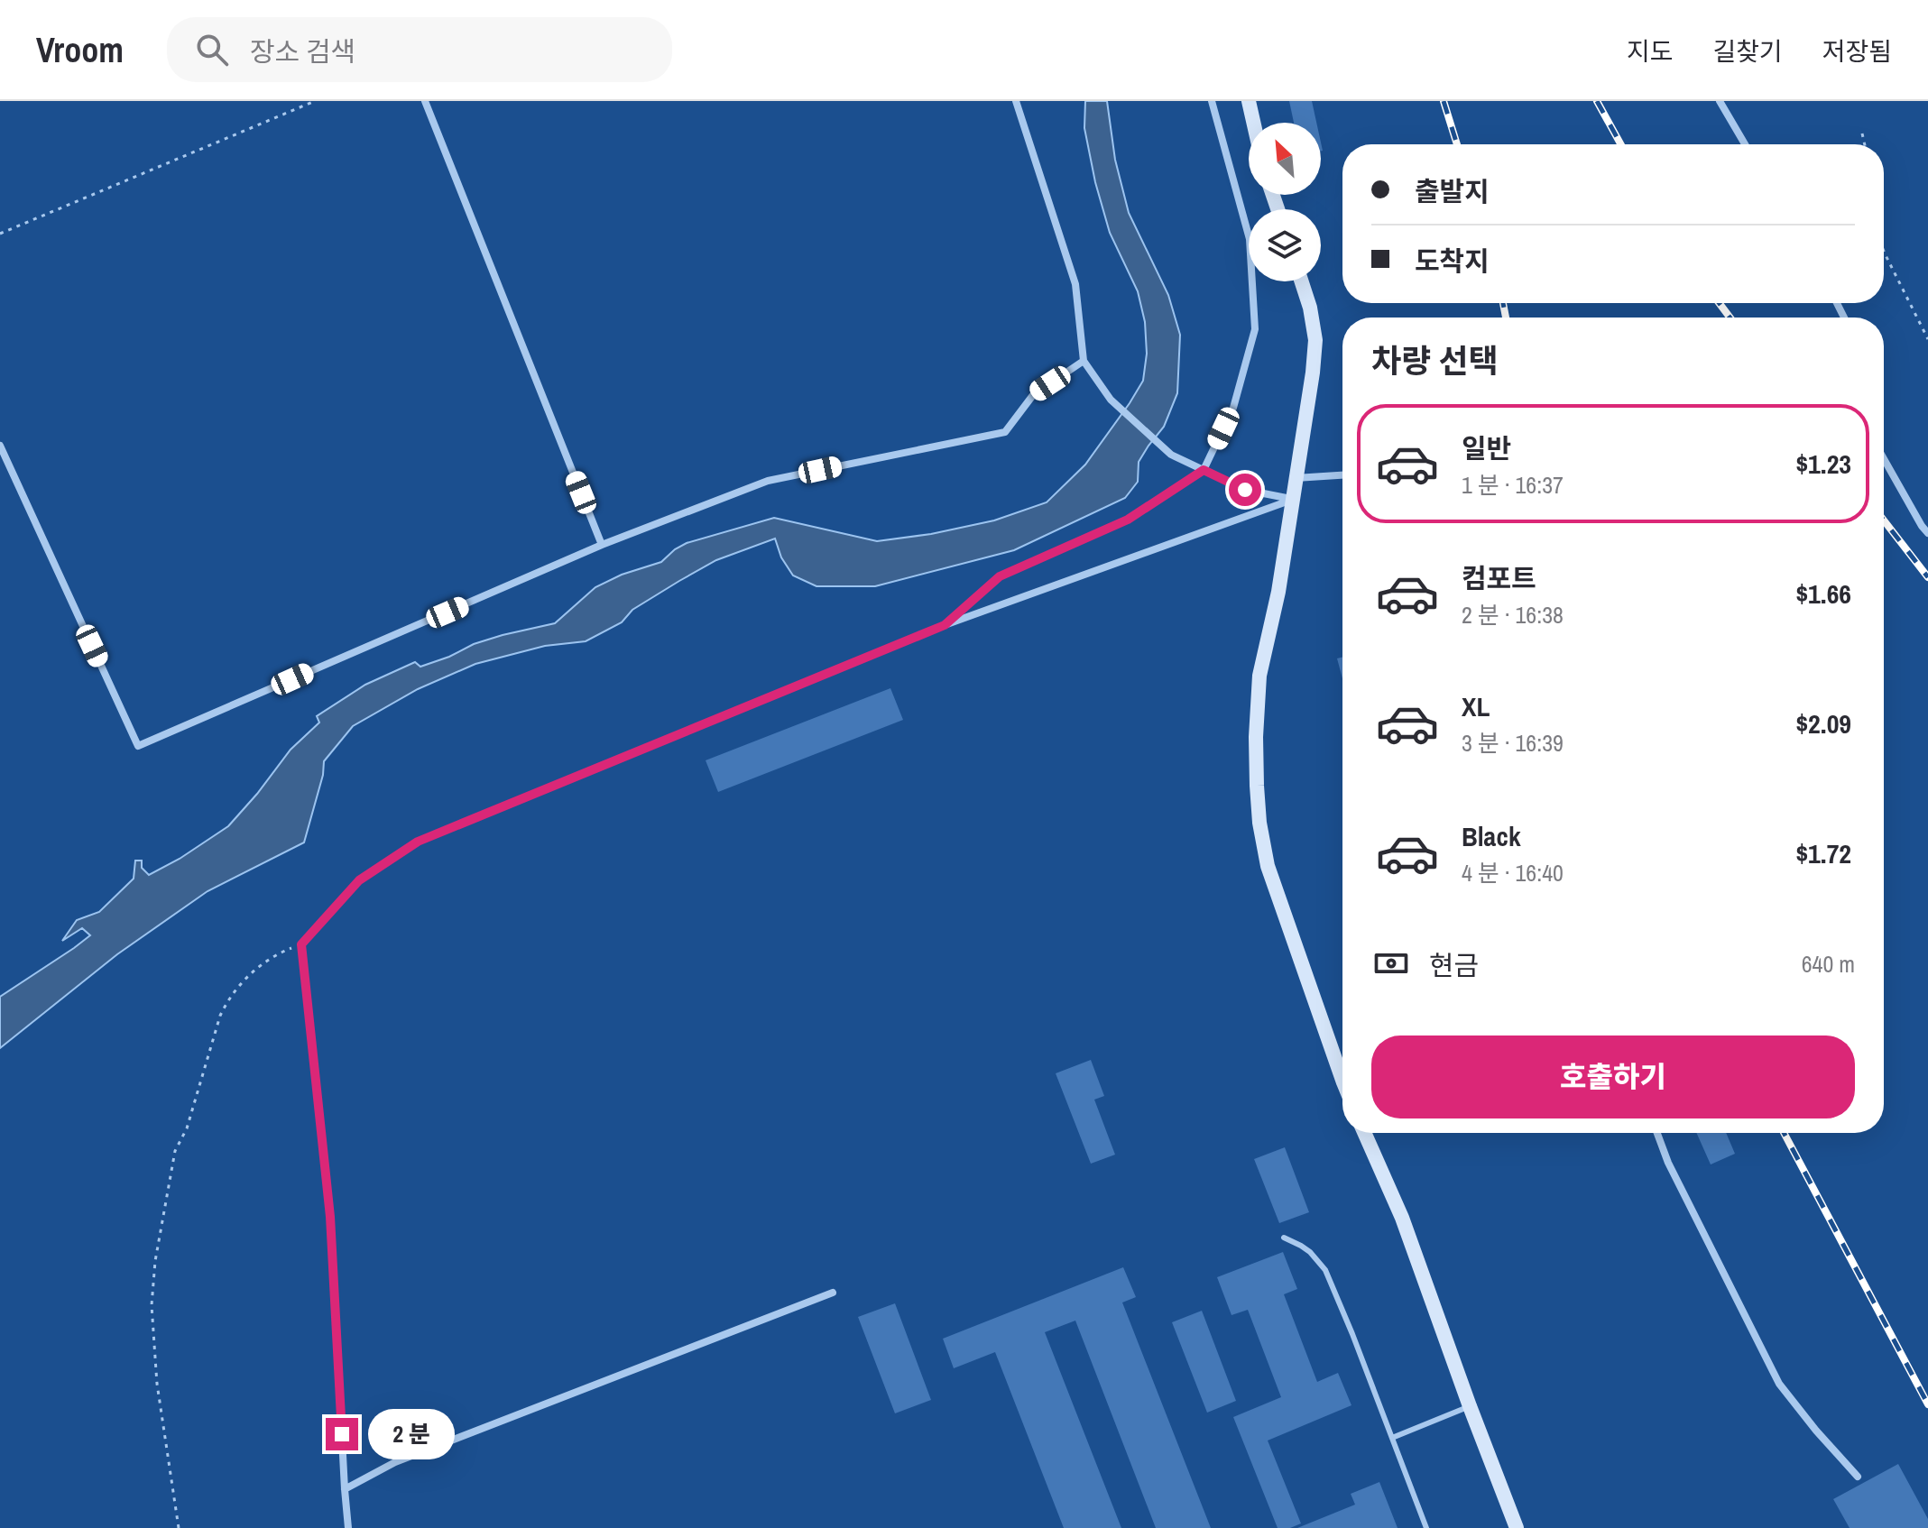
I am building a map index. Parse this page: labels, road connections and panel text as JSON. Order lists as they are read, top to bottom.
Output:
{
  "north": "top left",
  "page": {
    "header": "Vroom",
    "search": "장소 검색",
    "nav": ["지도", "길찾기", "저장됨"],
    "banner": ["출발지", "도착지"],
    "heading": "차량 선택",
    "list": [
      {
        "name": "일반",
        "note": "1 분 · 16:37",
        "value": "$1.23"
      },
      {
        "name": "컴포트",
        "note": "2 분 · 16:38",
        "value": "$1.66"
      },
      {
        "name": "XL",
        "note": "3 분 · 16:39",
        "value": "$2.09"
      },
      {
        "name": "Black",
        "note": "4 분 · 16:40",
        "value": "$1.72"
      }
    ],
    "pay": ["현금", "640 m"],
    "buttons": "호출하기",
    "bubble": "2 분"
  }
}
